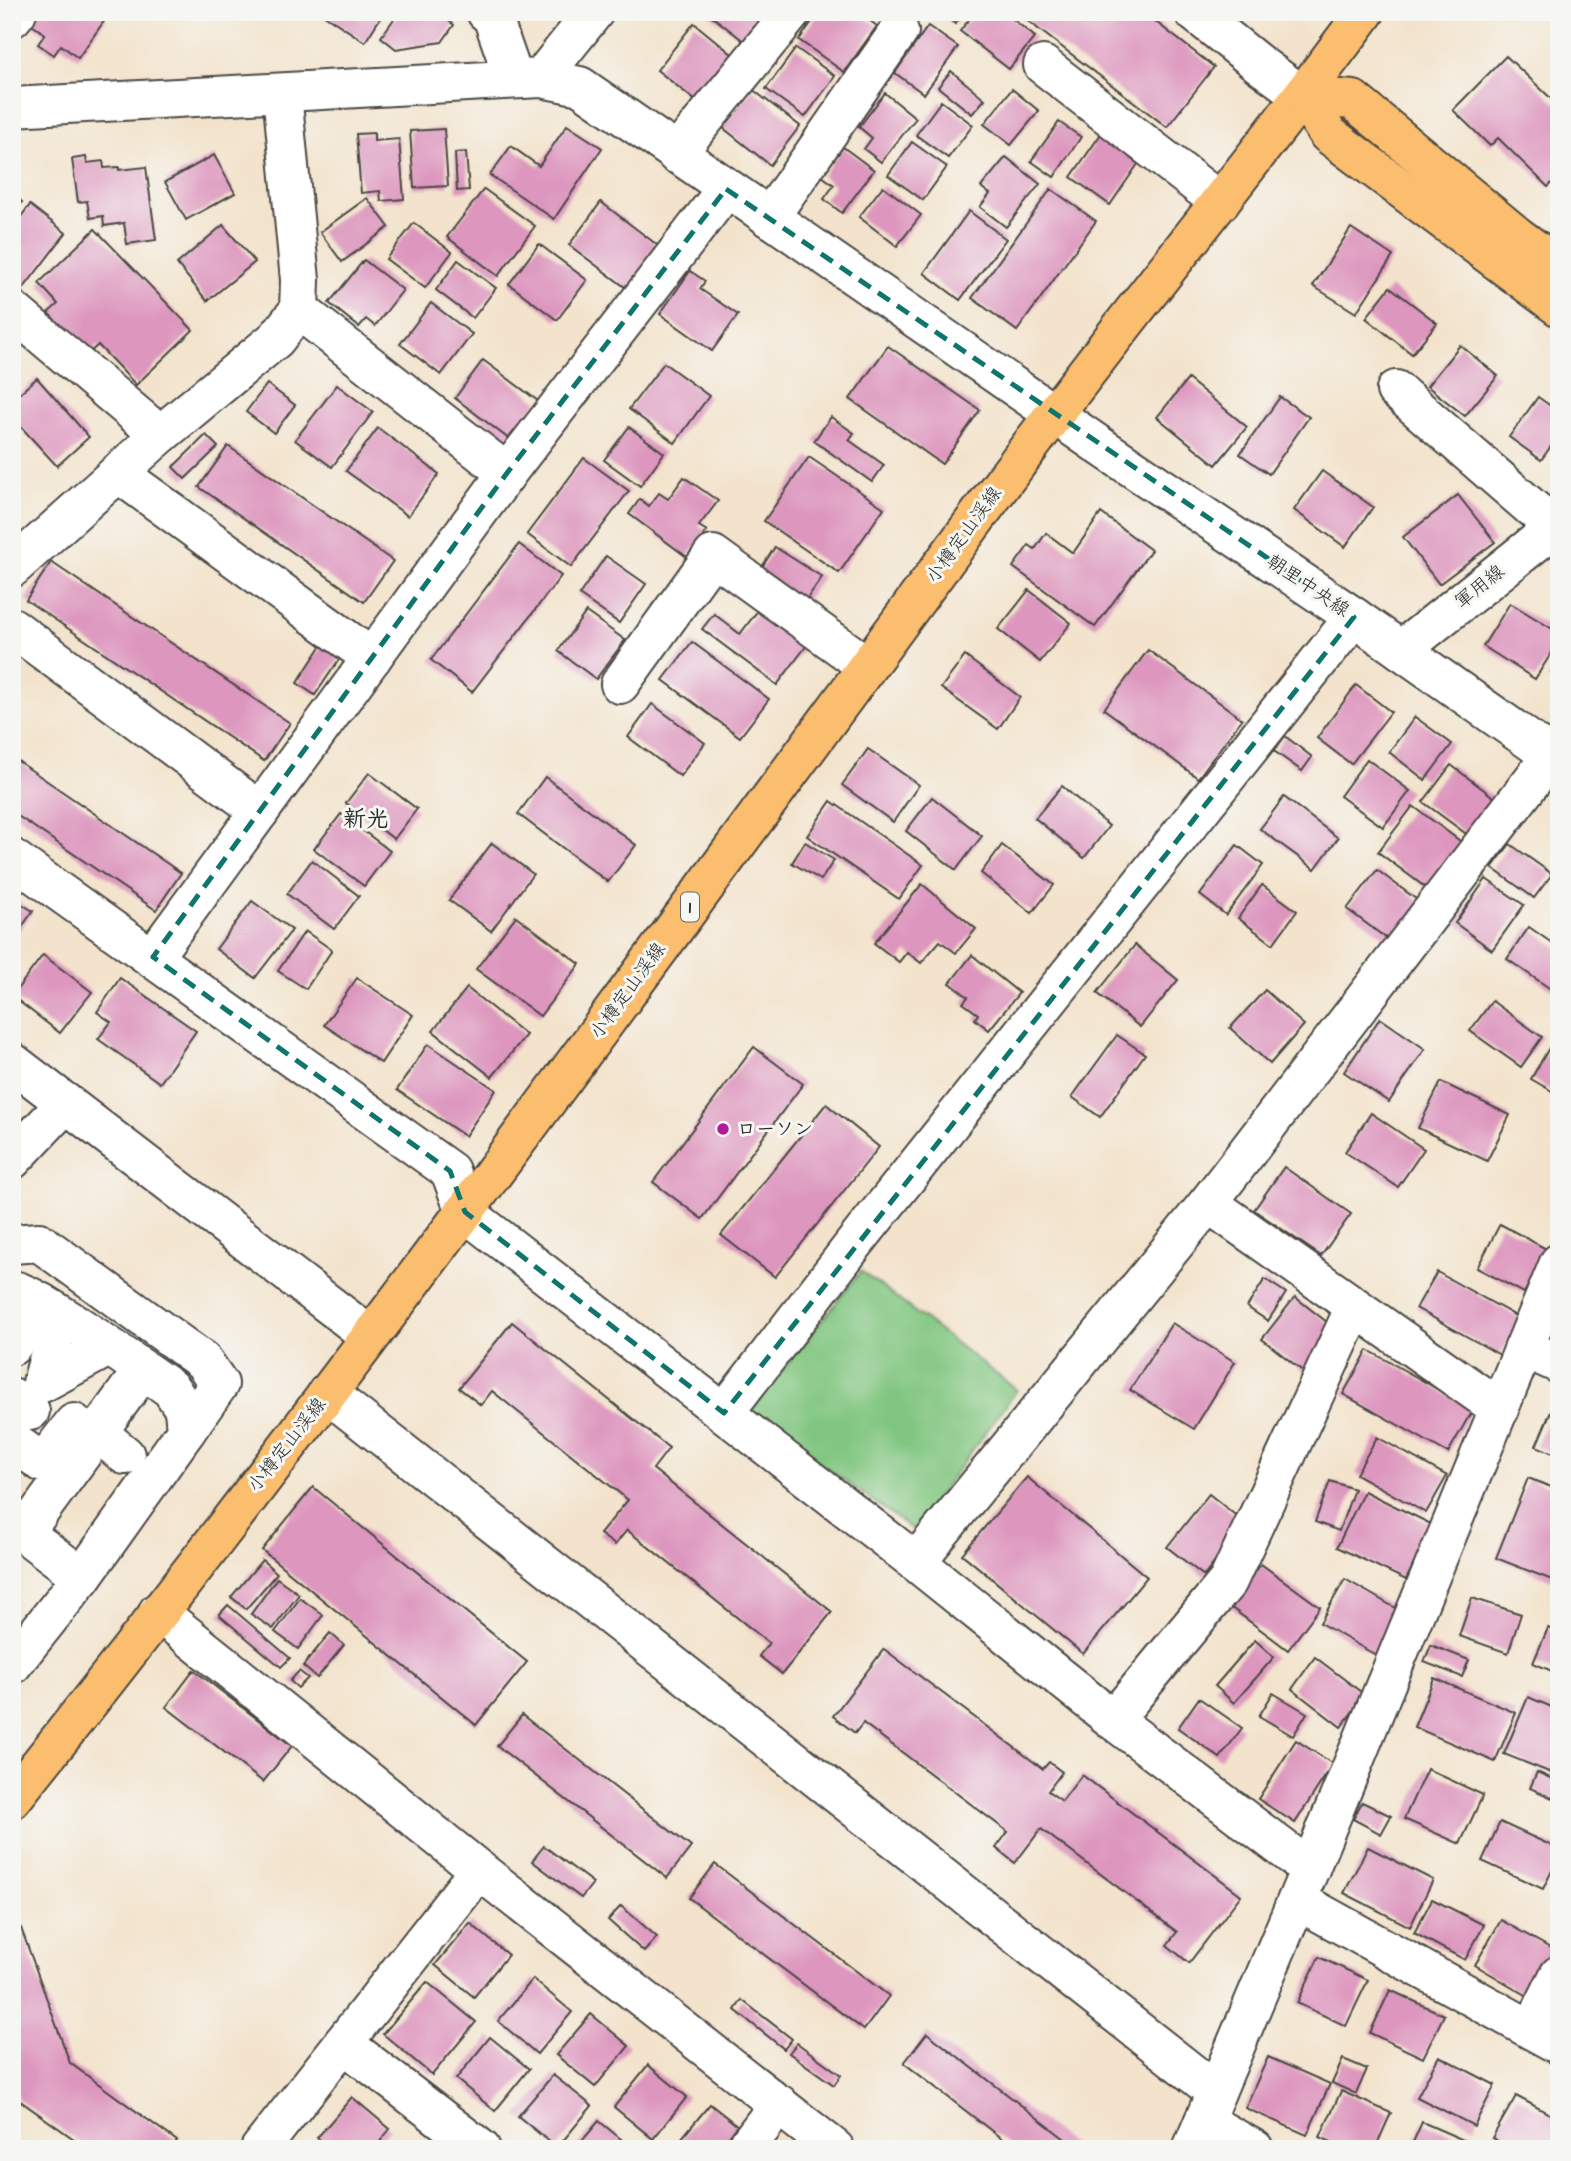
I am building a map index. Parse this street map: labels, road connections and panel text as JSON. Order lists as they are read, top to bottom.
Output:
{
  "streets": {
    "main road": ["小樽定山渓線", "1"],
    "street": ["朝里中央線", "軍用線"]
  },
  "crossings": [
    ["小樽定山渓線", "朝里中央線"],
    ["朝里中央線", "軍用線"]
  ],
  "districts": ["新光"],
  "places": ["ローソン"]
}
